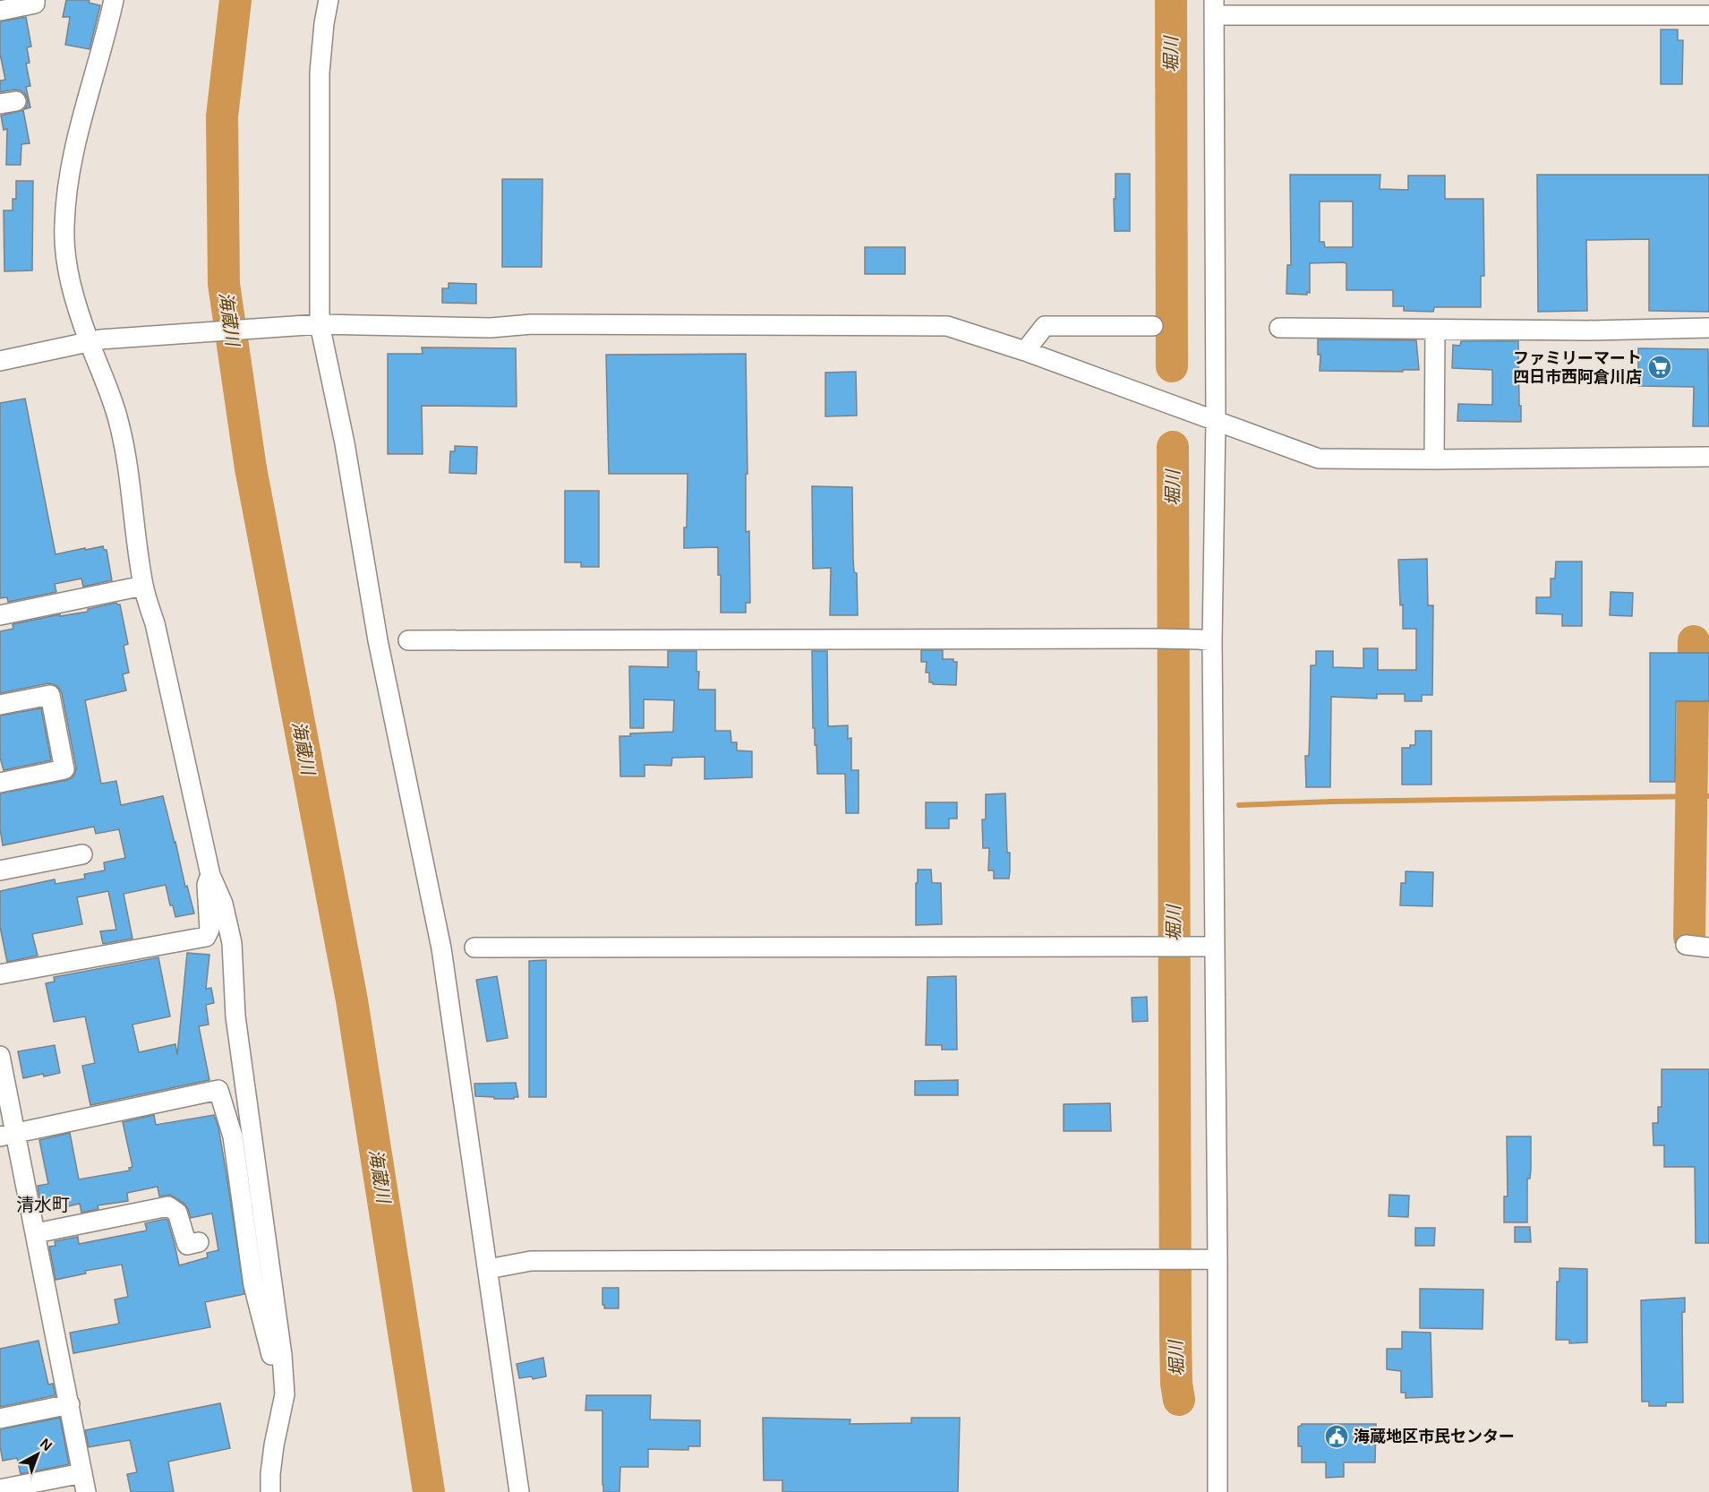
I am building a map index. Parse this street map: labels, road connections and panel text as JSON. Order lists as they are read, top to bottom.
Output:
{
  "districts": ["清水町"],
  "water": ["堀川", "海蔵川"],
  "places": {
    "supermarket": ["ファミリーマート 四日市西阿倉川店"],
    "public building": ["海蔵地区市民センター"]
  },
  "north": "top right"
}
